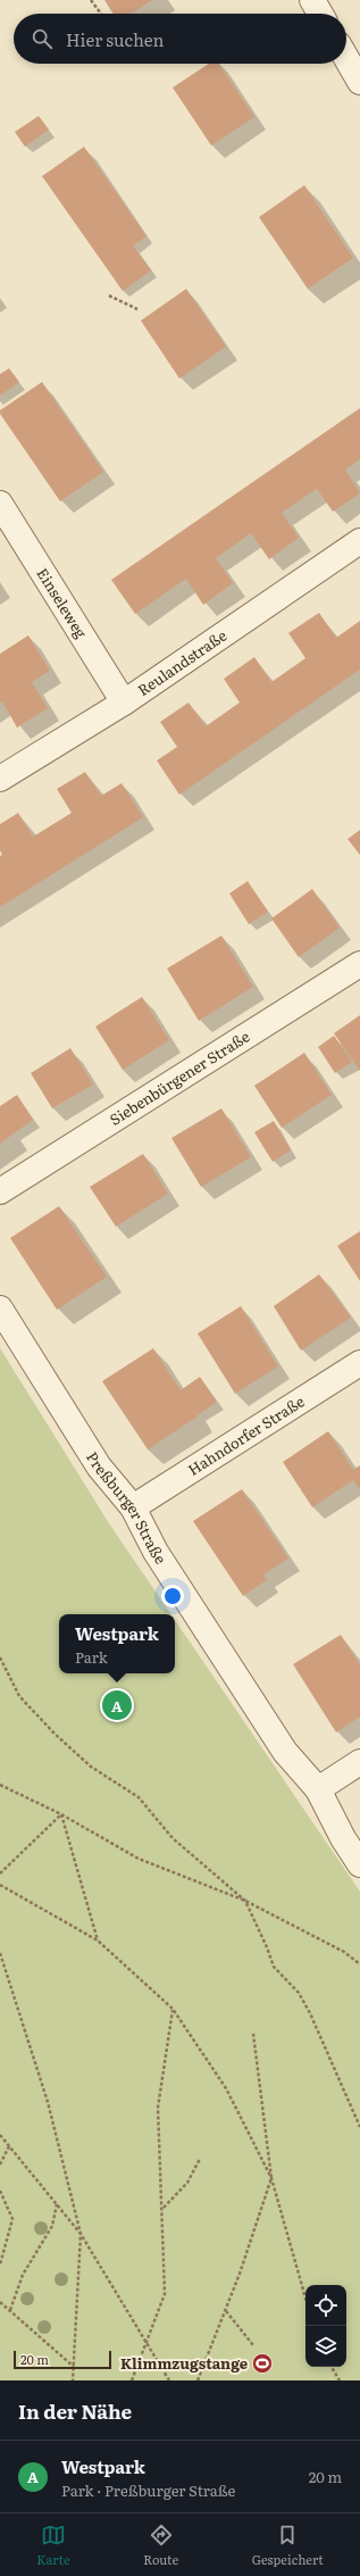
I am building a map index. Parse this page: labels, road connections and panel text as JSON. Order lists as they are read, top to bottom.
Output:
{
  "streets": {
    "street": [
      "Einseleweg",
      "Reulandstraße",
      "Siebenbürgener Straße",
      "Hahndorfer Straße",
      "Preßburger Straße"
    ]
  },
  "crossings": [
    ["Einseleweg", "Reulandstraße"],
    ["Hahndorfer Straße", "Preßburger Straße"]
  ],
  "places": {
    "sports": ["Klimmzugstange"]
  },
  "scale_bar": "20 m",
  "page": {
    "search": "Hier suchen",
    "popup": ["Westpark", "Park"],
    "pins": "A",
    "scale": "20 m",
    "heading": "In der Nähe",
    "list": [
      {
        "mark": "A",
        "name": "Westpark",
        "note": "Park · Preßburger Straße",
        "value": "20 m"
      }
    ],
    "nav": ["Karte", "Route", "Gespeichert"]
  }
}
